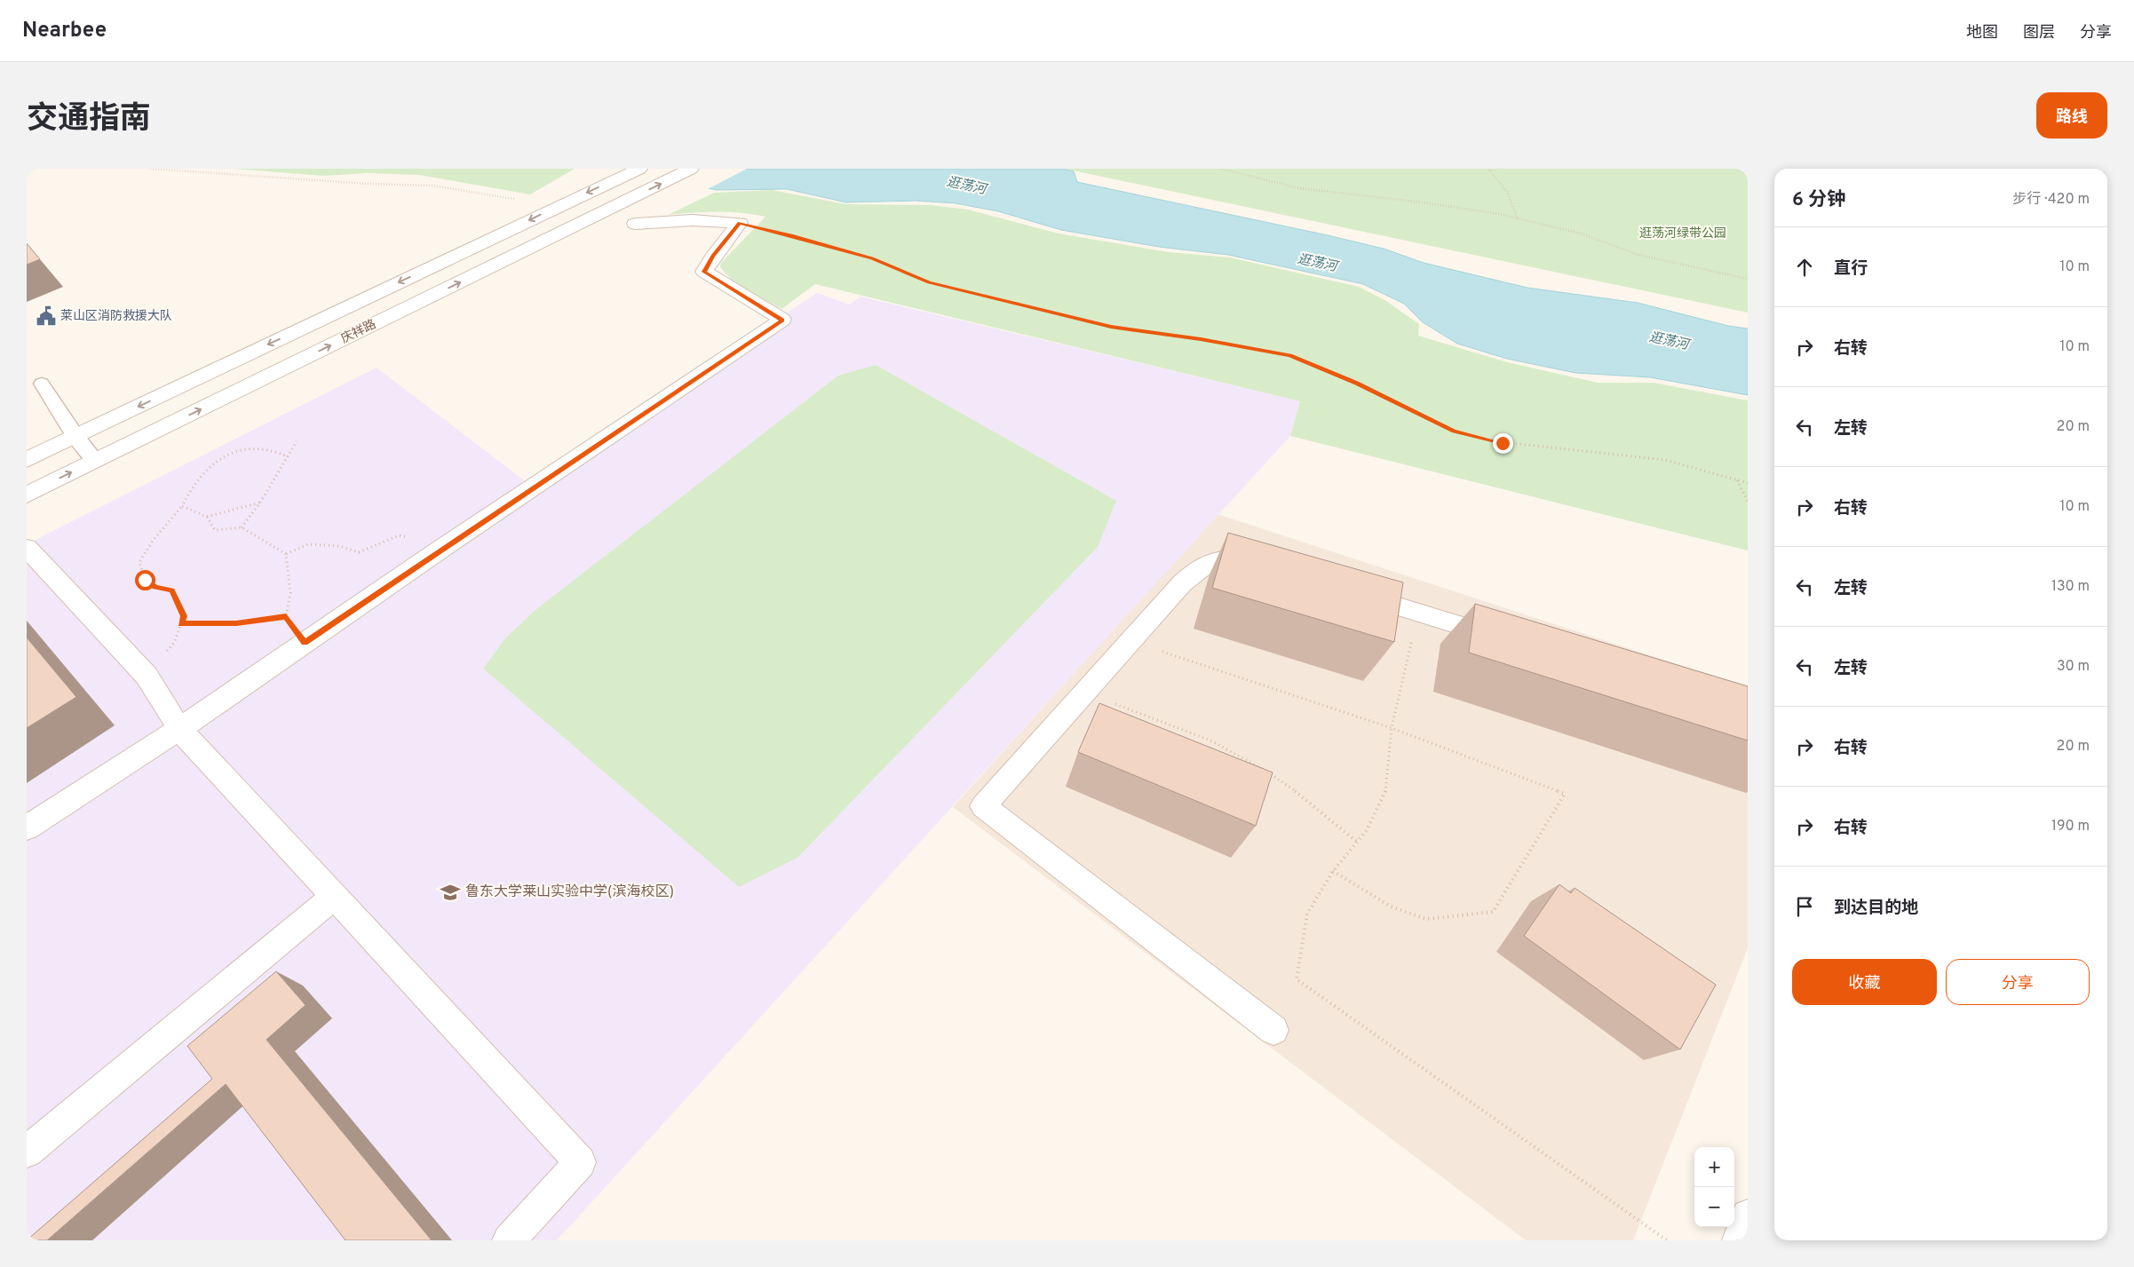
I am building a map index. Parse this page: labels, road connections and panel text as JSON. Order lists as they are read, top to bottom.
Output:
{
  "streets": {
    "street": ["庆祥路"]
  },
  "water": ["逛荡河"],
  "parks": ["逛荡河绿带公园"],
  "places": {
    "public building": ["莱山区消防救援大队"],
    "school or university": ["鲁东大学莱山实验中学(滨海校区)"]
  },
  "page": {
    "header": "Nearbee",
    "nav": ["地图", "图层", "分享"],
    "title": "交通指南",
    "buttons": [
      "路线",
      ["收藏", "分享"]
    ],
    "heading": ["6 分钟", "步行 · 420 m"],
    "list": [
      ["直行", "10 m"],
      ["右转", "10 m"],
      ["左转", "20 m"],
      ["右转", "10 m"],
      ["左转", "130 m"],
      ["左转", "30 m"],
      ["右转", "20 m"],
      ["右转", "190 m"],
      "到达目的地"
    ],
    "map_buttons": ["+", "−"]
  }
}
